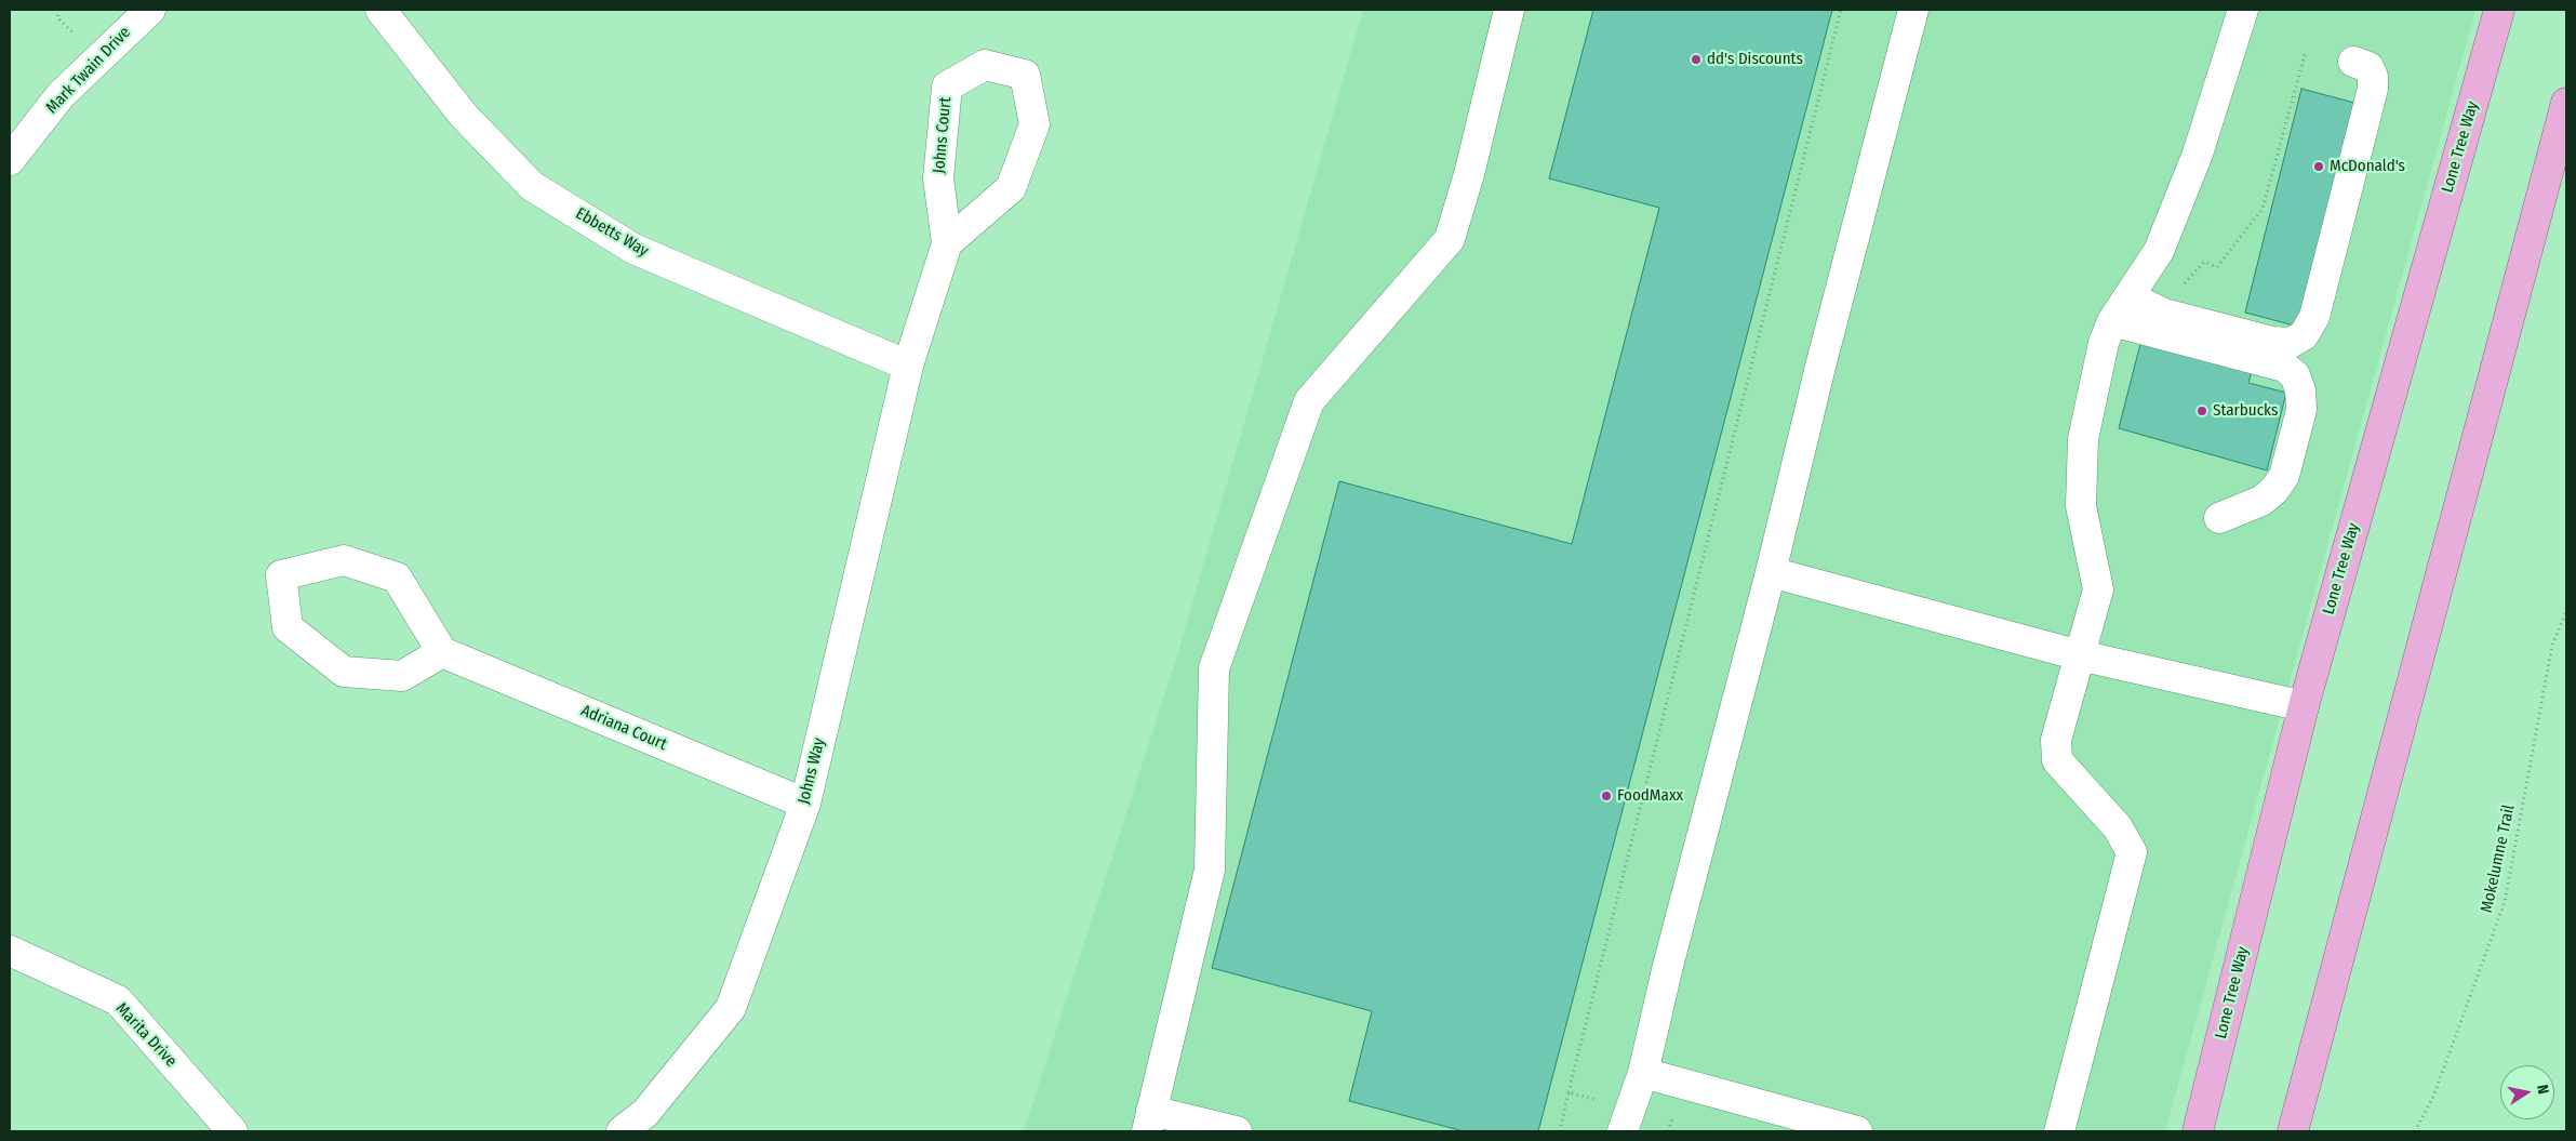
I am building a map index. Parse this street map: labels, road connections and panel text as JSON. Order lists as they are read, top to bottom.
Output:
{
  "streets": {
    "main road": ["Lone Tree Way"],
    "street": [
      "Mark Twain Drive",
      "Johns Court",
      "Ebbetts Way",
      "Adriana Court",
      "Johns Way",
      "Marita Drive"
    ],
    "path": ["Mokelumne Trail"]
  },
  "crossings": [
    ["Johns Court", "Ebbetts Way"],
    ["Johns Court", "Johns Way"],
    ["Ebbetts Way", "Johns Way"],
    ["Adriana Court", "Johns Way"]
  ],
  "places": [
    "dd's Discounts",
    "McDonald's",
    "Starbucks",
    "FoodMaxx"
  ],
  "north": "right"
}
